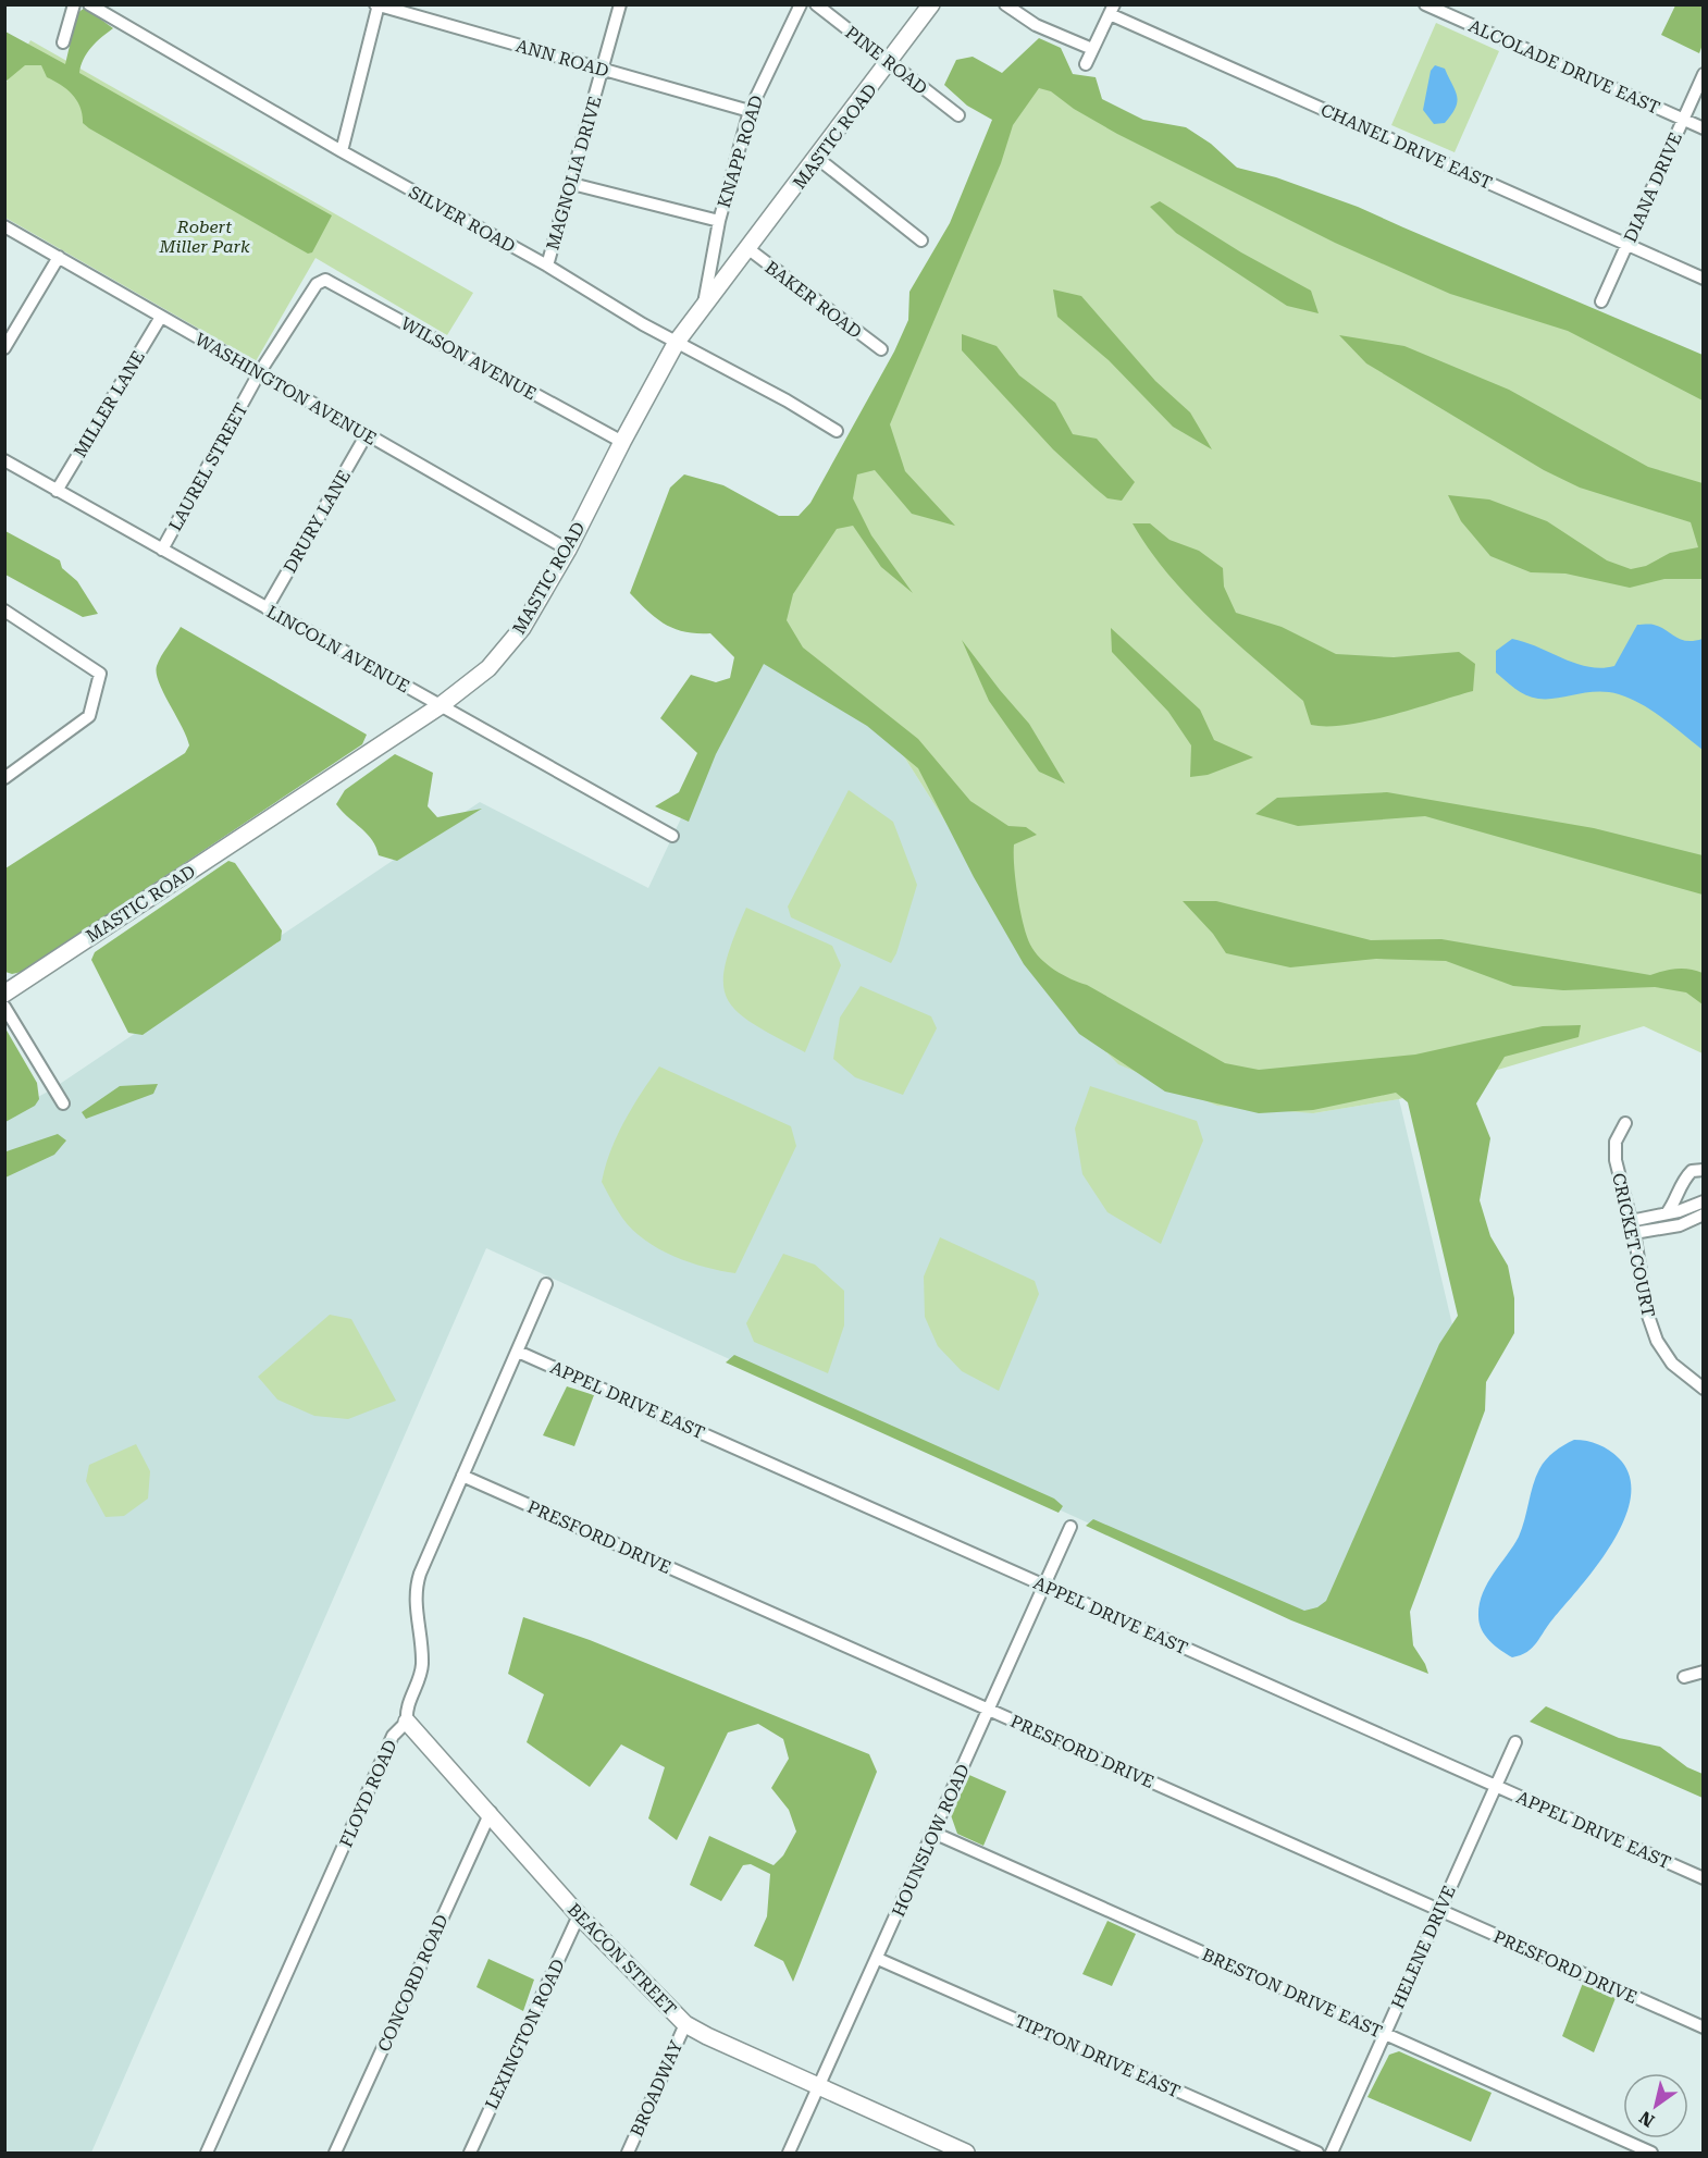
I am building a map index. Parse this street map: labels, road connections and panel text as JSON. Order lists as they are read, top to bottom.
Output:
{
  "streets": {
    "main road": ["MASTIC ROAD", "BEACON STREET"],
    "street": [
      "ANN ROAD",
      "PINE ROAD",
      "ALCOLADE DRIVE EAST",
      "CHANEL DRIVE EAST",
      "KNAPP ROAD",
      "MAGNOLIA DRIVE",
      "DIANA DRIVE",
      "SILVER ROAD",
      "BAKER ROAD",
      "WILSON AVENUE",
      "WASHINGTON AVENUE",
      "MILLER LANE",
      "LAUREL STREET",
      "DRURY LANE",
      "LINCOLN AVENUE",
      "CRICKET COURT",
      "APPEL DRIVE EAST",
      "PRESFORD DRIVE",
      "FLOYD ROAD",
      "HOUNSLOW ROAD",
      "HELENE DRIVE",
      "CONCORD ROAD",
      "BRESTON DRIVE EAST",
      "LEXINGTON ROAD",
      "TIPTON DRIVE EAST",
      "BROADWAY"
    ]
  },
  "crossings": [
    ["ANN ROAD", "KNAPP ROAD"],
    ["ANN ROAD", "MAGNOLIA DRIVE"],
    ["PINE ROAD", "MASTIC ROAD"],
    ["ALCOLADE DRIVE EAST", "DIANA DRIVE"],
    ["MASTIC ROAD", "KNAPP ROAD"],
    ["MASTIC ROAD", "SILVER ROAD"],
    ["MASTIC ROAD", "BAKER ROAD"],
    ["MASTIC ROAD", "WILSON AVENUE"],
    ["MASTIC ROAD", "WASHINGTON AVENUE"],
    ["MASTIC ROAD", "LINCOLN AVENUE"],
    ["CHANEL DRIVE EAST", "DIANA DRIVE"],
    ["MAGNOLIA DRIVE", "SILVER ROAD"],
    ["WILSON AVENUE", "LAUREL STREET"],
    ["WASHINGTON AVENUE", "MILLER LANE"],
    ["WASHINGTON AVENUE", "LAUREL STREET"],
    ["WASHINGTON AVENUE", "DRURY LANE"],
    ["MILLER LANE", "LINCOLN AVENUE"],
    ["LAUREL STREET", "LINCOLN AVENUE"],
    ["DRURY LANE", "LINCOLN AVENUE"],
    ["APPEL DRIVE EAST", "FLOYD ROAD"],
    ["APPEL DRIVE EAST", "HOUNSLOW ROAD"],
    ["APPEL DRIVE EAST", "HELENE DRIVE"],
    ["PRESFORD DRIVE", "FLOYD ROAD"],
    ["PRESFORD DRIVE", "HOUNSLOW ROAD"],
    ["PRESFORD DRIVE", "HELENE DRIVE"],
    ["FLOYD ROAD", "BEACON STREET"],
    ["HOUNSLOW ROAD", "BEACON STREET"],
    ["HOUNSLOW ROAD", "BRESTON DRIVE EAST"],
    ["HOUNSLOW ROAD", "TIPTON DRIVE EAST"],
    ["HELENE DRIVE", "BRESTON DRIVE EAST"],
    ["BEACON STREET", "CONCORD ROAD"],
    ["BEACON STREET", "LEXINGTON ROAD"],
    ["BEACON STREET", "BROADWAY"]
  ],
  "parks": ["Robert Miller Park"],
  "north": "bottom left"
}
